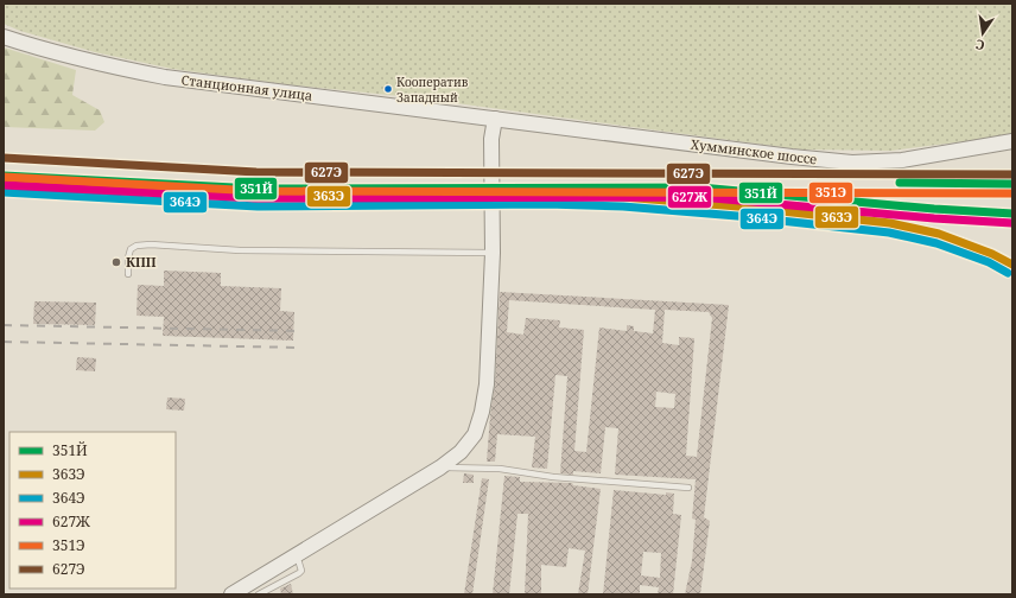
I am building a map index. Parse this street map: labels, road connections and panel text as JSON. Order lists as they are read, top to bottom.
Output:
{
  "streets": {
    "main road": ["Станционная улица", "Хумминское шоссе"]
  },
  "crossings": [
    ["Станционная улица", "Хумминское шоссе"]
  ],
  "places": ["Кооператив Западный", "КПП"],
  "lines": [
    "transit line 627Э",
    "transit line 351Й",
    "transit line 351Э",
    "transit line 363Э",
    "transit line 627Ж",
    "transit line 364Э"
  ],
  "legend": [
    "351Й",
    "363Э",
    "364Э",
    "627Ж",
    "351Э",
    "627Э"
  ],
  "north": "bottom"
}
